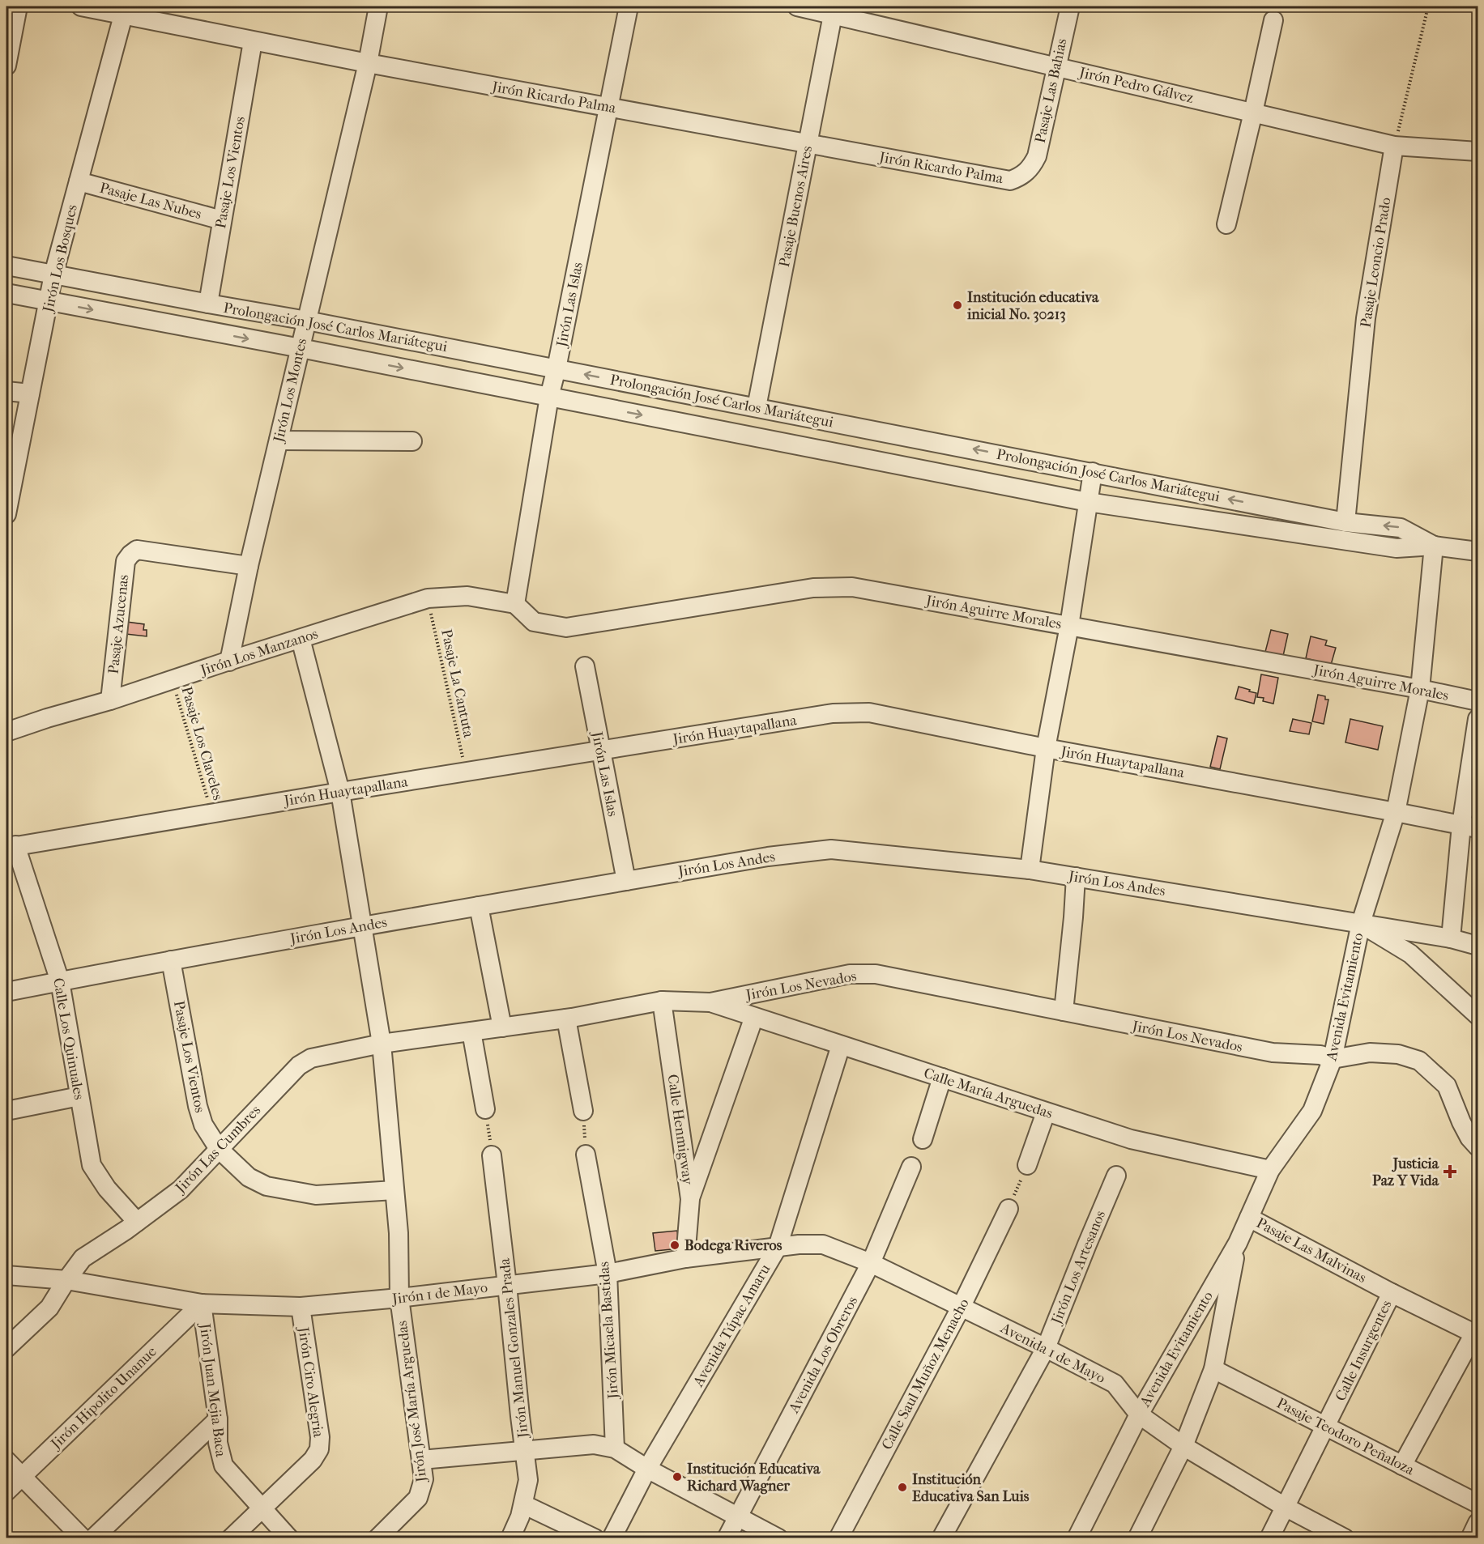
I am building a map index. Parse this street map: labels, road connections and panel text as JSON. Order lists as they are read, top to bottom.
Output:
{
  "streets": {
    "street": [
      "Jirón Pedro Gálvez",
      "Pasaje Las Bahias",
      "Jirón Ricardo Palma",
      "Pasaje Los Vientos",
      "Pasaje Las Nubes",
      "Pasaje Buenos Aires",
      "Jirón Los Bosques",
      "Pasaje Leoncio Prado",
      "Jirón Las Islas",
      "Prolongación José Carlos Mariátegui",
      "Jirón Los Montes",
      "Jirón Aguirre Morales",
      "Pasaje Azucenas",
      "Jirón Los Manzanos",
      "Jirón Huaytapallana",
      "Jirón Los Andes",
      "Jirón Los Nevados",
      "Avenida Evitamiento",
      "Calle Los Quinuales",
      "Calle María Arguedas",
      "Calle Henmigway",
      "Jirón Las Cumbres",
      "Pasaje Las Malvinas",
      "Jirón Los Artesanos",
      "Jirón 1 de Mayo",
      "Avenida Túpac Amaru",
      "Jirón Micaela Bastidas",
      "Jirón Manuel Gonzales Prada",
      "Calle Insurgentes",
      "Avenida 1 de Mayo",
      "Avenida Los Obreros",
      "Calle Saul Muñoz Menacho",
      "Jirón Ciro Alegria",
      "Jirón Juan Mejia Baca",
      "Jirón Hipolito Unanue",
      "Jirón José María Arguedas",
      "Pasaje Teodoro Peñaloza"
    ],
    "path": ["Pasaje La Cantuta", "Pasaje Los Claveles"]
  },
  "crossings": [
    ["Jirón Pedro Gálvez", "Pasaje Las Bahias"],
    ["Jirón Pedro Gálvez", "Pasaje Buenos Aires"],
    ["Jirón Pedro Gálvez", "Pasaje Leoncio Prado"],
    ["Pasaje Las Bahias", "Jirón Ricardo Palma"],
    ["Jirón Ricardo Palma", "Pasaje Los Vientos"],
    ["Jirón Ricardo Palma", "Pasaje Buenos Aires"],
    ["Jirón Ricardo Palma", "Jirón Los Bosques"],
    ["Jirón Ricardo Palma", "Jirón Las Islas"],
    ["Jirón Ricardo Palma", "Jirón Los Montes"],
    ["Pasaje Los Vientos", "Pasaje Las Nubes"],
    ["Pasaje Los Vientos", "Prolongación José Carlos Mariátegui"],
    ["Pasaje Los Vientos", "Jirón Los Andes"],
    ["Pasaje Los Vientos", "Jirón Las Cumbres"],
    ["Pasaje Los Vientos", "Jirón José María Arguedas"],
    ["Pasaje Las Nubes", "Jirón Los Bosques"],
    ["Pasaje Buenos Aires", "Prolongación José Carlos Mariátegui"],
    ["Jirón Los Bosques", "Prolongación José Carlos Mariátegui"],
    ["Pasaje Leoncio Prado", "Prolongación José Carlos Mariátegui"],
    ["Jirón Las Islas", "Prolongación José Carlos Mariátegui"],
    ["Jirón Las Islas", "Jirón Aguirre Morales"],
    ["Jirón Las Islas", "Jirón Los Manzanos"],
    ["Jirón Las Islas", "Jirón Huaytapallana"],
    ["Jirón Las Islas", "Jirón Los Andes"],
    ["Prolongación José Carlos Mariátegui", "Jirón Los Montes"],
    ["Prolongación José Carlos Mariátegui", "Avenida Evitamiento"],
    ["Jirón Los Montes", "Pasaje Azucenas"],
    ["Jirón Los Montes", "Jirón Los Manzanos"],
    ["Jirón Aguirre Morales", "Jirón Los Manzanos"],
    ["Jirón Aguirre Morales", "Avenida Evitamiento"],
    ["Pasaje Azucenas", "Jirón Los Manzanos"],
    ["Jirón Los Manzanos", "Pasaje La Cantuta"],
    ["Jirón Los Manzanos", "Pasaje Los Claveles"],
    ["Jirón Los Manzanos", "Jirón José María Arguedas"],
    ["Pasaje La Cantuta", "Jirón Huaytapallana"],
    ["Jirón Huaytapallana", "Pasaje Los Claveles"],
    ["Jirón Huaytapallana", "Avenida Evitamiento"],
    ["Jirón Huaytapallana", "Calle Los Quinuales"],
    ["Jirón Huaytapallana", "Jirón José María Arguedas"],
    ["Jirón Los Andes", "Avenida Evitamiento"],
    ["Jirón Los Andes", "Calle Los Quinuales"],
    ["Jirón Los Andes", "Jirón José María Arguedas"],
    ["Jirón Los Nevados", "Avenida Evitamiento"],
    ["Jirón Los Nevados", "Calle María Arguedas"],
    ["Jirón Los Nevados", "Calle Henmigway"],
    ["Jirón Los Nevados", "Jirón Las Cumbres"],
    ["Jirón Los Nevados", "Jirón José María Arguedas"],
    ["Avenida Evitamiento", "Calle María Arguedas"],
    ["Avenida Evitamiento", "Pasaje Las Malvinas"],
    ["Avenida Evitamiento", "Avenida 1 de Mayo"],
    ["Calle Los Quinuales", "Jirón Las Cumbres"],
    ["Calle María Arguedas", "Avenida Túpac Amaru"],
    ["Calle Henmigway", "Jirón 1 de Mayo"],
    ["Jirón Las Cumbres", "Jirón 1 de Mayo"],
    ["Jirón Las Cumbres", "Jirón José María Arguedas"],
    ["Pasaje Las Malvinas", "Calle Insurgentes"],
    ["Jirón Los Artesanos", "Avenida 1 de Mayo"],
    ["Jirón 1 de Mayo", "Avenida Túpac Amaru"],
    ["Jirón 1 de Mayo", "Jirón Micaela Bastidas"],
    ["Jirón 1 de Mayo", "Jirón Manuel Gonzales Prada"],
    ["Jirón 1 de Mayo", "Avenida 1 de Mayo"],
    ["Jirón 1 de Mayo", "Avenida Los Obreros"],
    ["Jirón 1 de Mayo", "Jirón Ciro Alegria"],
    ["Jirón 1 de Mayo", "Jirón Juan Mejia Baca"],
    ["Jirón 1 de Mayo", "Jirón Hipolito Unanue"],
    ["Jirón 1 de Mayo", "Jirón José María Arguedas"],
    ["Calle Insurgentes", "Avenida 1 de Mayo"],
    ["Calle Insurgentes", "Pasaje Teodoro Peñaloza"],
    ["Avenida 1 de Mayo", "Avenida Los Obreros"],
    ["Avenida 1 de Mayo", "Calle Saul Muñoz Menacho"],
    ["Jirón Ciro Alegria", "Jirón Juan Mejia Baca"],
    ["Jirón Juan Mejia Baca", "Jirón Hipolito Unanue"]
  ],
  "places": {
    "other": [
      "Institución educativa inicial No. 30213",
      "Bodega Riveros",
      "Institución Educativa Richard Wagner",
      "Institución Educativa San Luis"
    ],
    "health": ["Justicia Paz Y Vida"]
  }
}
